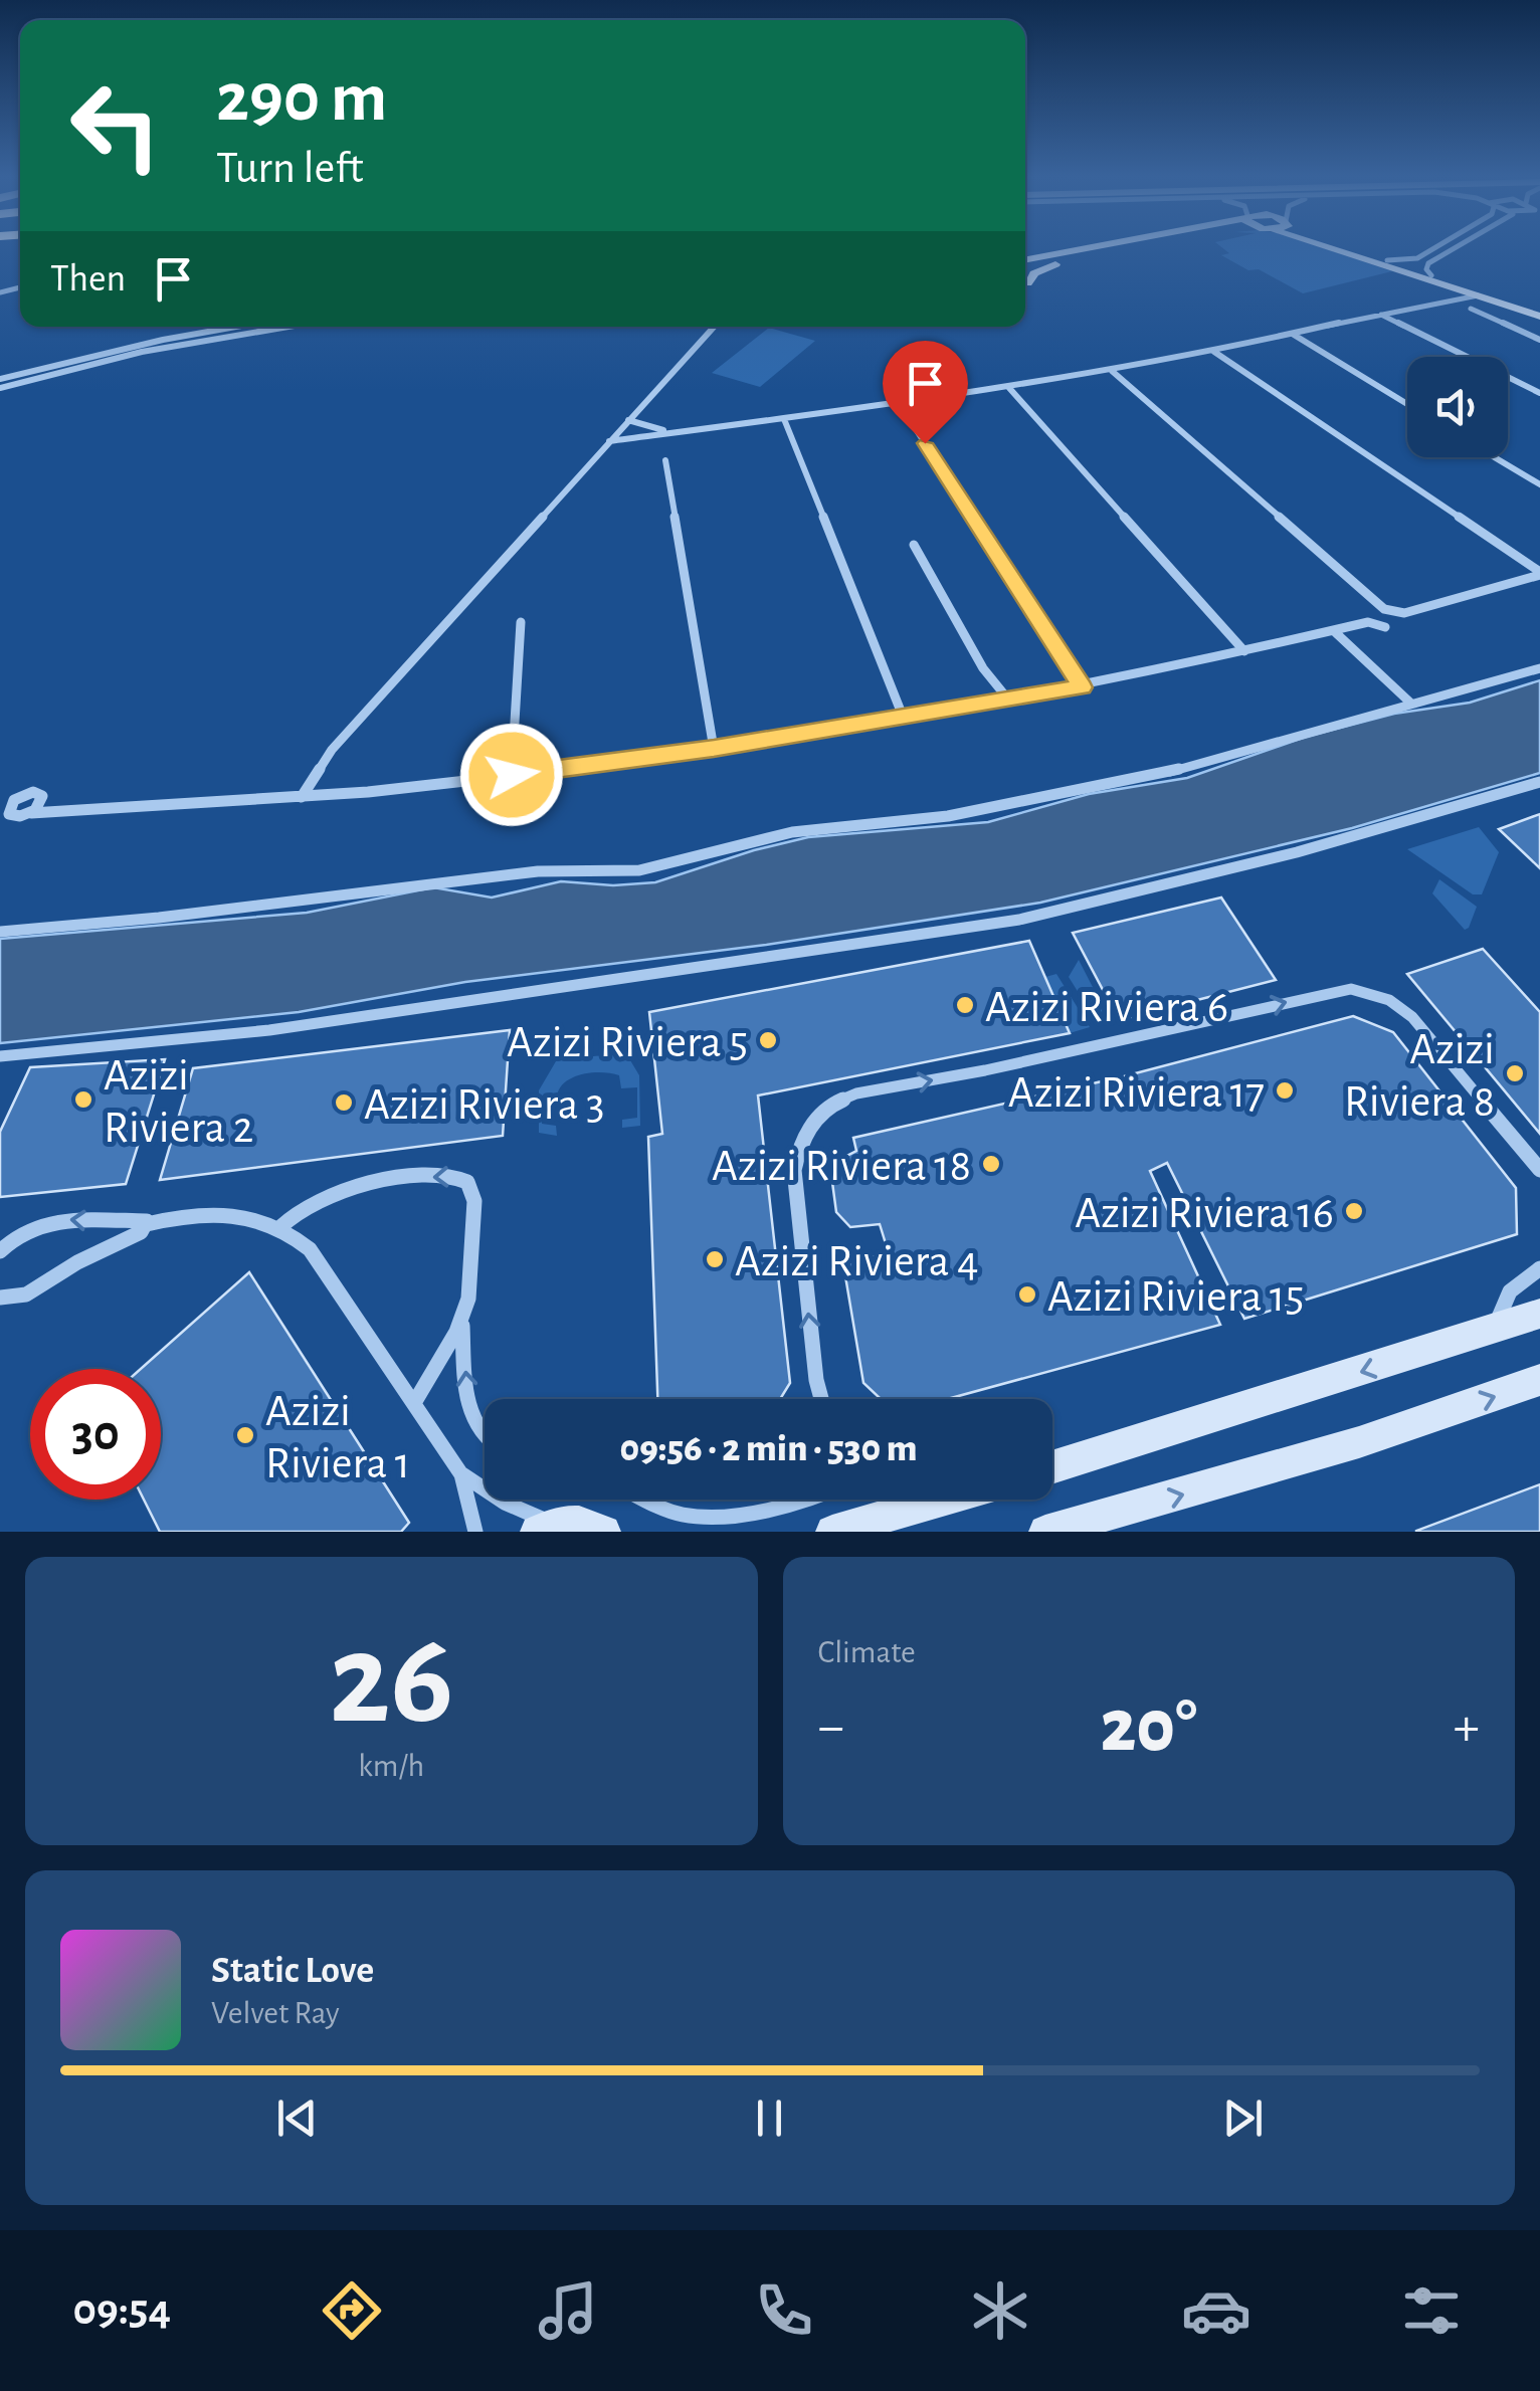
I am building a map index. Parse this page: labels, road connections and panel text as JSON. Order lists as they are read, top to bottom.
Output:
{
  "places": [
    "Azizi Riviera 6",
    "Azizi Riviera 5",
    "Azizi Riviera 8",
    "Azizi Riviera 17",
    "Azizi Riviera 2",
    "Azizi Riviera 3",
    "Azizi Riviera 18",
    "Azizi Riviera 16",
    "Azizi Riviera 4",
    "Azizi Riviera 15",
    "Azizi Riviera 1"
  ],
  "page": {
    "turn": ["290 m", "Turn left"],
    "then": "Then",
    "limit": "30",
    "trip": "09:56 · 2 min · 530 m",
    "tile": [
      ["26", "km/h"],
      "Climate"
    ],
    "heat": ["−", "20°", "+"],
    "song": ["Static Love", "Velvet Ray"],
    "tabs": "09:54"
  }
}
